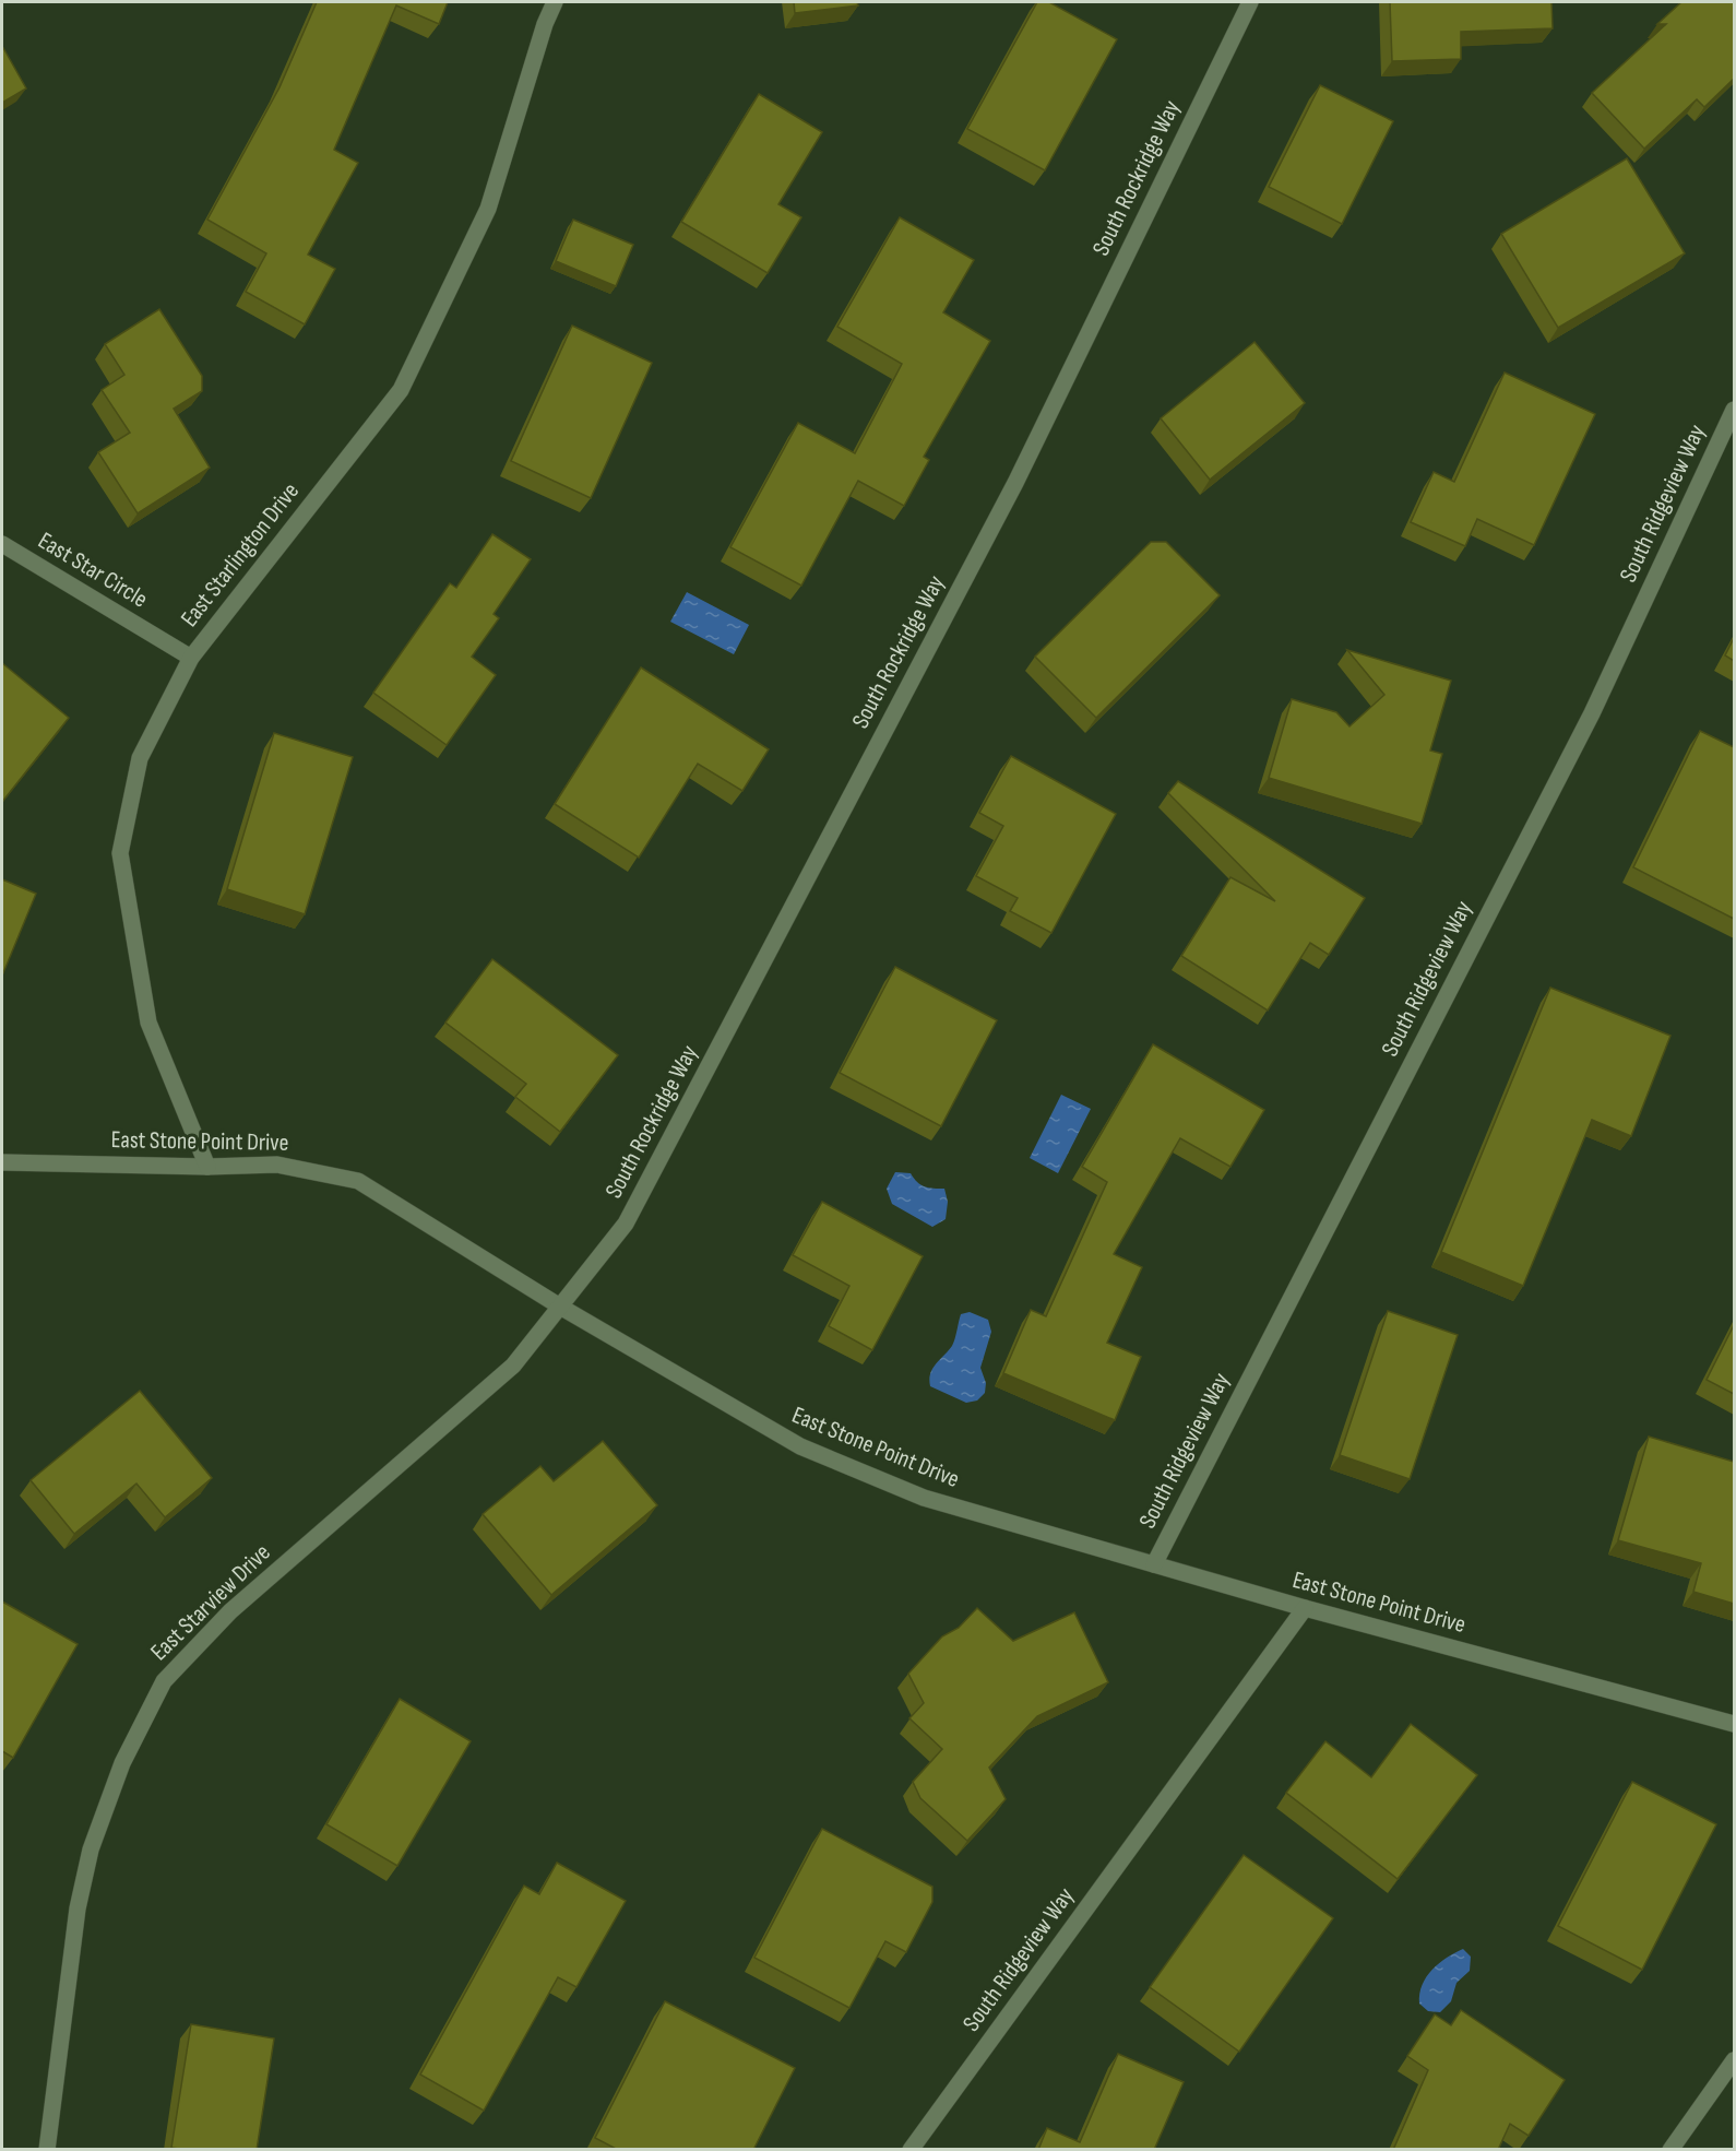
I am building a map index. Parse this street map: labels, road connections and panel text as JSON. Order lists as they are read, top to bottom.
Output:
{
  "streets": {
    "street": [
      "South Rockridge Way",
      "South Ridgeview Way",
      "East Starlington Drive",
      "East Star Circle",
      "East Stone Point Drive",
      "East Starview Drive"
    ]
  },
  "crossings": [
    ["South Rockridge Way", "East Stone Point Drive"],
    ["South Rockridge Way", "East Starview Drive"],
    ["South Ridgeview Way", "East Stone Point Drive"],
    ["East Starlington Drive", "East Star Circle"],
    ["East Starlington Drive", "East Stone Point Drive"],
    ["East Stone Point Drive", "East Starview Drive"]
  ]
}
